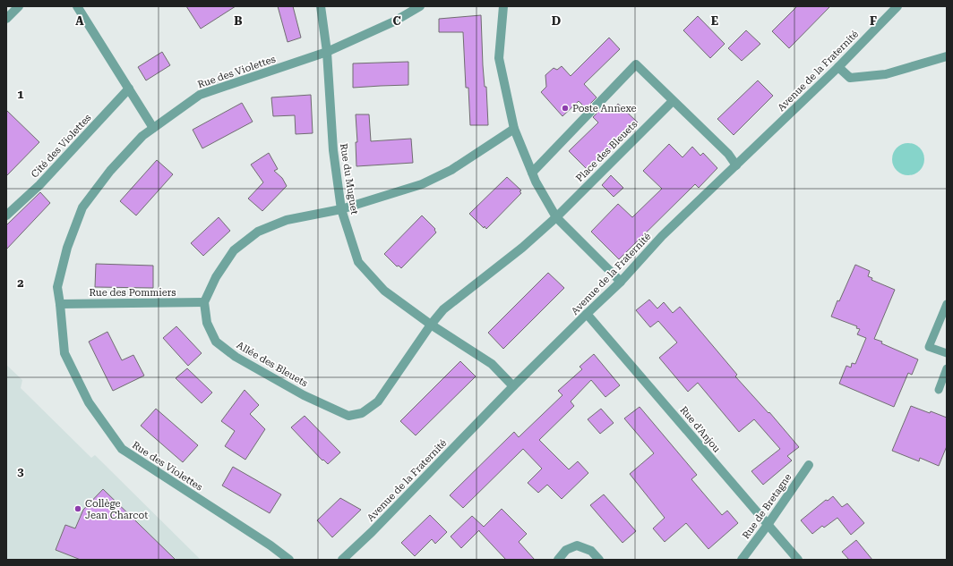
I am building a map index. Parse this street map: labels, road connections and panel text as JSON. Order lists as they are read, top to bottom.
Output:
{
  "streets": {
    "street": [
      "Avenue de la Fraternité",
      "Rue des Violettes",
      "Cité des Violettes",
      "Place des Bleuets",
      "Rue du Muguet",
      "Rue des Pommiers",
      "Allée des Bleuets",
      "Rue d'Anjou",
      "Rue de Bretagne"
    ]
  },
  "crossings": [
    ["Avenue de la Fraternité", "Rue du Muguet"],
    ["Avenue de la Fraternité", "Rue d'Anjou"],
    ["Rue des Violettes", "Rue du Muguet"],
    ["Rue des Violettes", "Rue des Pommiers"],
    ["Place des Bleuets", "Allée des Bleuets"],
    ["Rue du Muguet", "Allée des Bleuets"],
    ["Rue des Pommiers", "Allée des Bleuets"],
    ["Rue d'Anjou", "Rue de Bretagne"]
  ],
  "places": ["Poste Annexe", "Collège Jean Charcot"],
  "grid": {
    "columns": [
      "A",
      "B",
      "C",
      "D",
      "E",
      "F"
    ],
    "rows": ["1", "2", "3"]
  }
}
